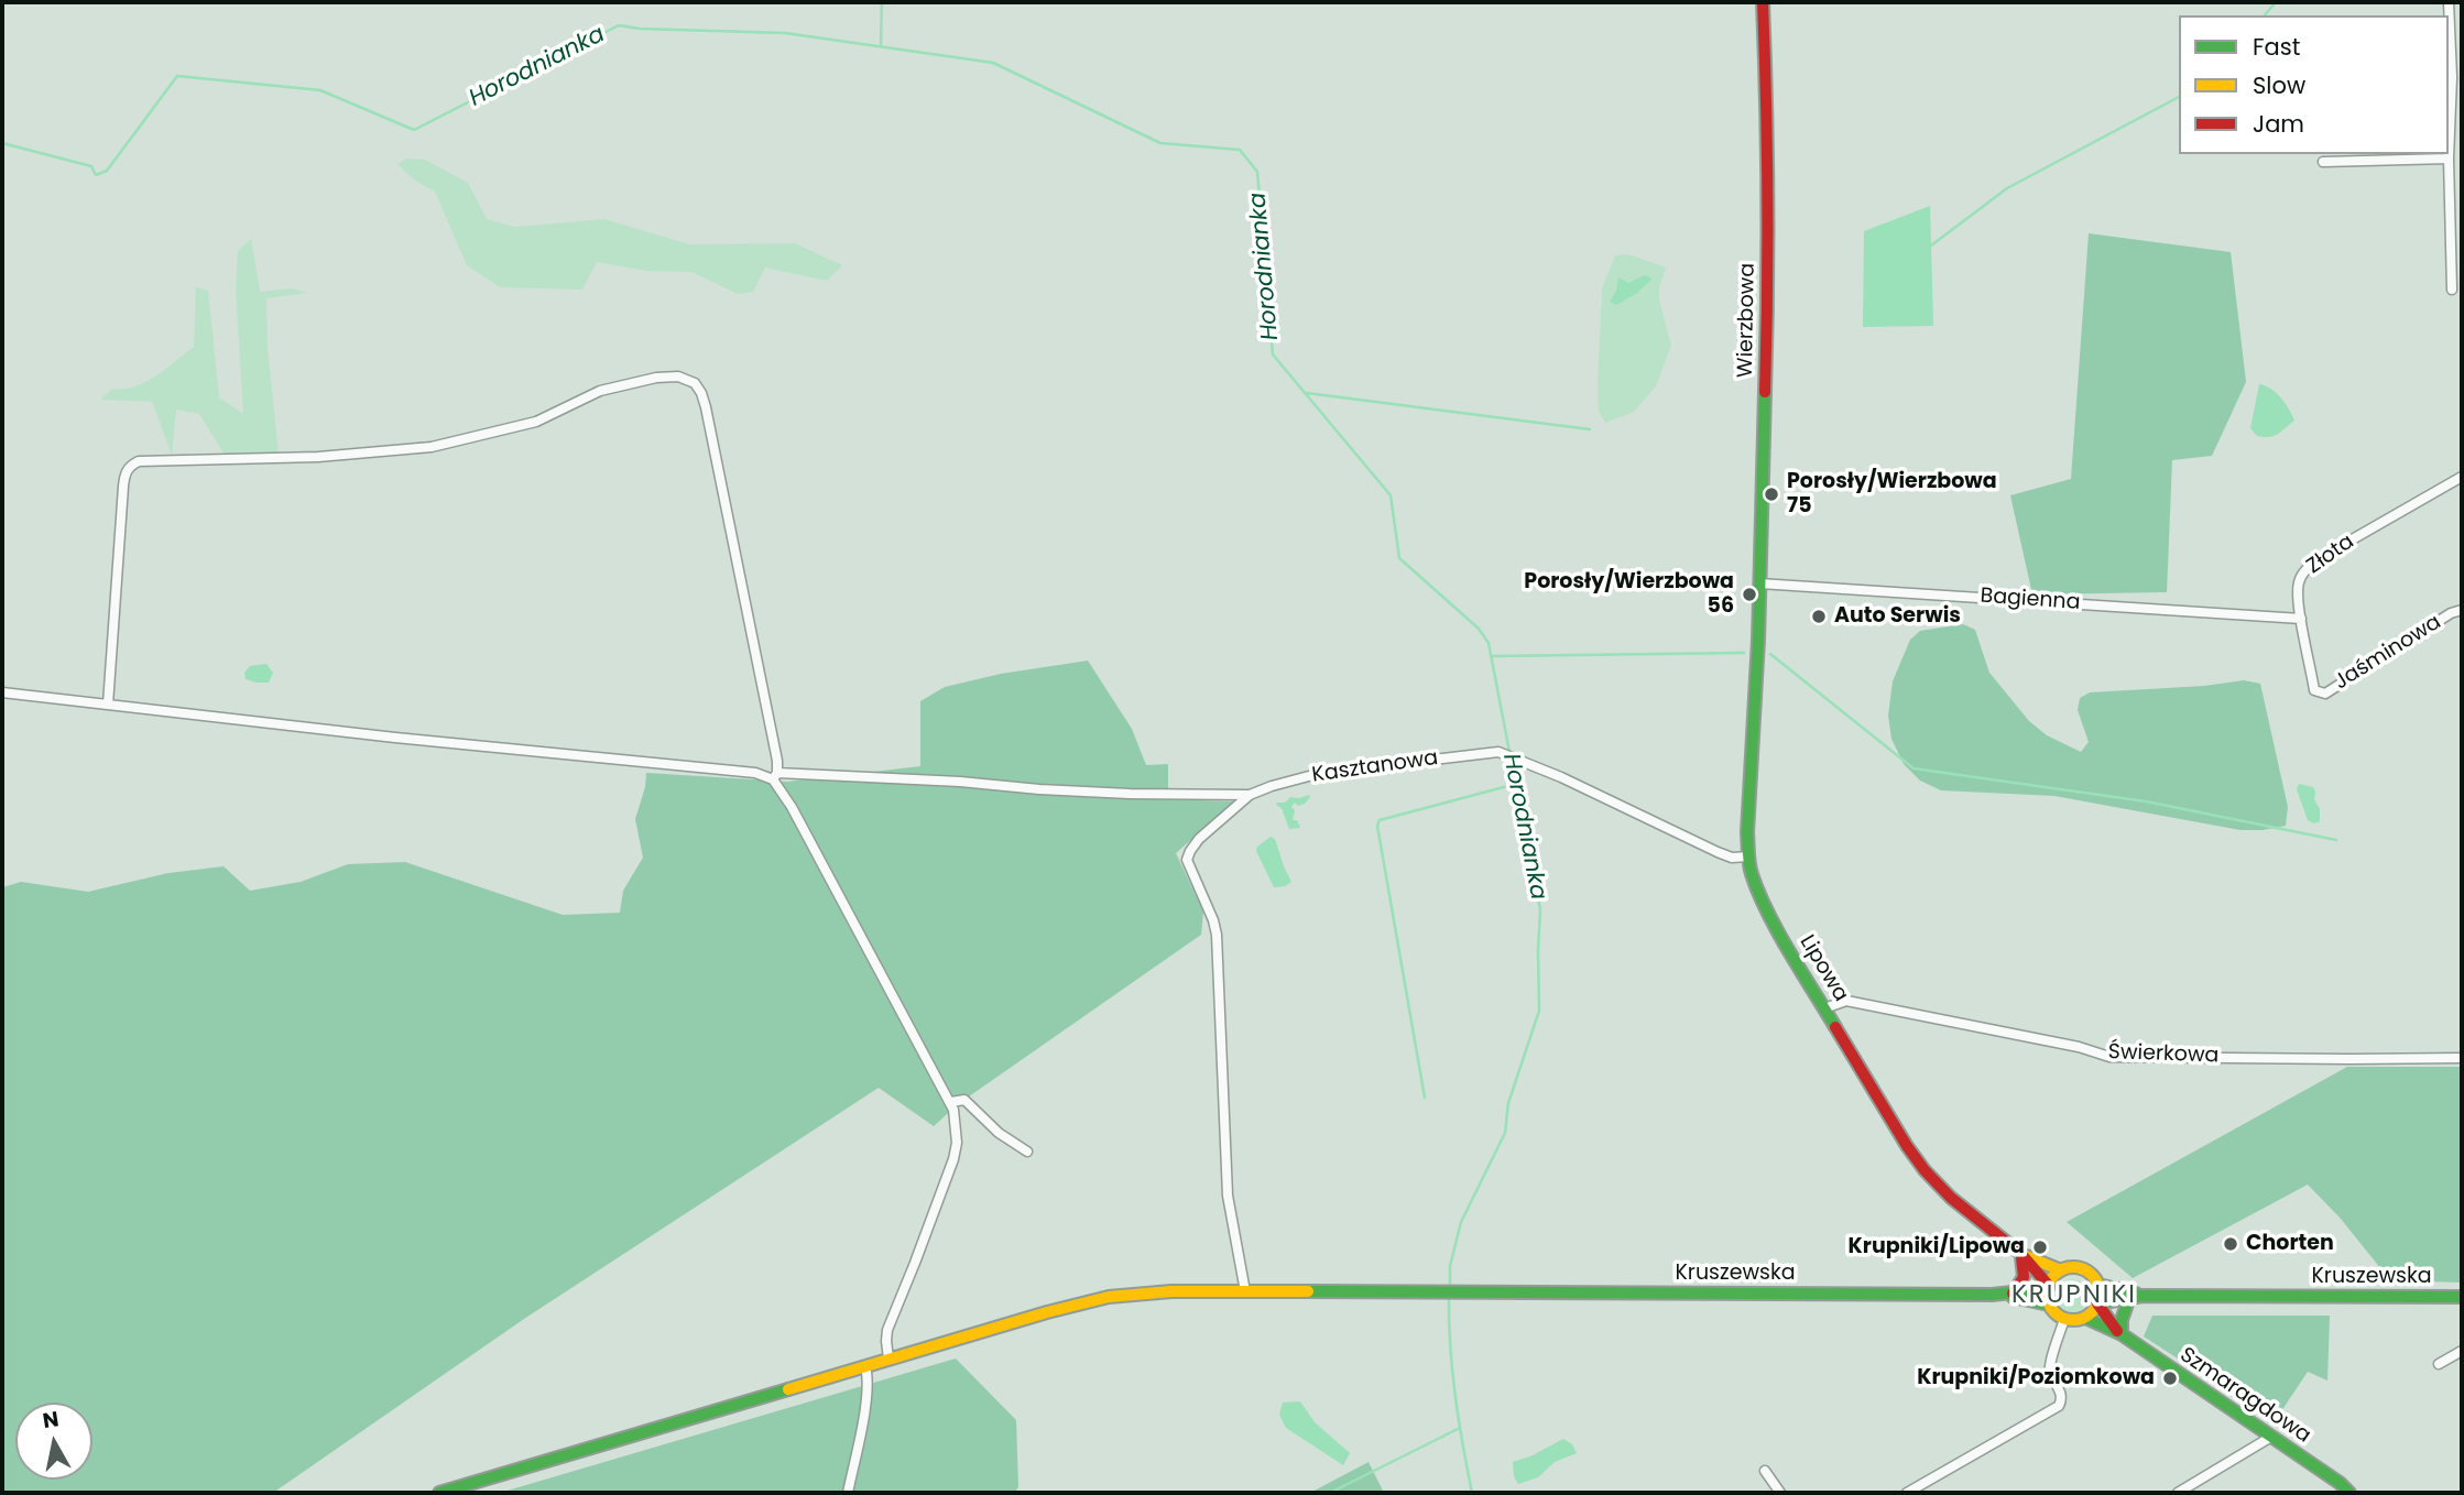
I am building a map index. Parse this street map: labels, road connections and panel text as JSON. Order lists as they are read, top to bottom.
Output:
{
  "streets": {
    "street": [
      "Wierzbowa",
      "Złota",
      "Bagienna",
      "Jaśminowa",
      "Kasztanowa",
      "Lipowa",
      "Świerkowa",
      "Kruszewska",
      "Szmaragdowa"
    ]
  },
  "crossings": [
    ["Wierzbowa", "Bagienna"],
    ["Wierzbowa", "Lipowa"],
    ["Złota", "Bagienna"],
    ["Złota", "Jaśminowa"],
    ["Kasztanowa", "Lipowa"],
    ["Lipowa", "Świerkowa"],
    ["Lipowa", "Kruszewska"],
    ["Lipowa", "Szmaragdowa"],
    ["Kruszewska", "Szmaragdowa"]
  ],
  "districts": ["KRUPNIKI"],
  "water": ["Horodnianka"],
  "places": [
    "Porosły/Wierzbowa 75",
    "Porosły/Wierzbowa 56",
    "Auto Serwis",
    "Chorten",
    "Krupniki/Lipowa",
    "Krupniki/Poziomkowa"
  ],
  "legend": ["Fast", "Slow", "Jam"],
  "north": "top"
}
